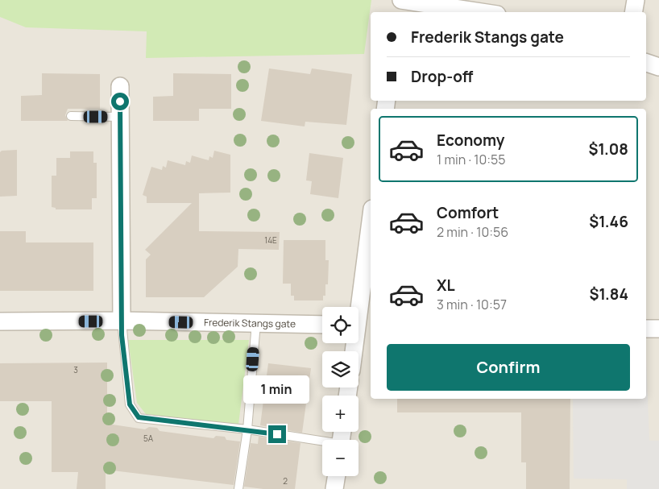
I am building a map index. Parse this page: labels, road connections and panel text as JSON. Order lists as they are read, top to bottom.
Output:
{
  "streets": {
    "street": ["Frederik Stangs gate"]
  },
  "house_numbers": [
    "14E",
    "3",
    "5A",
    "2"
  ],
  "page": {
    "banner": ["Frederik Stangs gate", "Drop-off"],
    "list": [
      {
        "name": "Economy",
        "note": "1 min · 10:55",
        "value": "$1.08"
      },
      {
        "name": "Comfort",
        "note": "2 min · 10:56",
        "value": "$1.46"
      },
      {
        "name": "XL",
        "note": "3 min · 10:57",
        "value": "$1.84"
      }
    ],
    "map_buttons": ["+", "−"],
    "buttons": "Confirm",
    "bubble": "1 min"
  }
}
